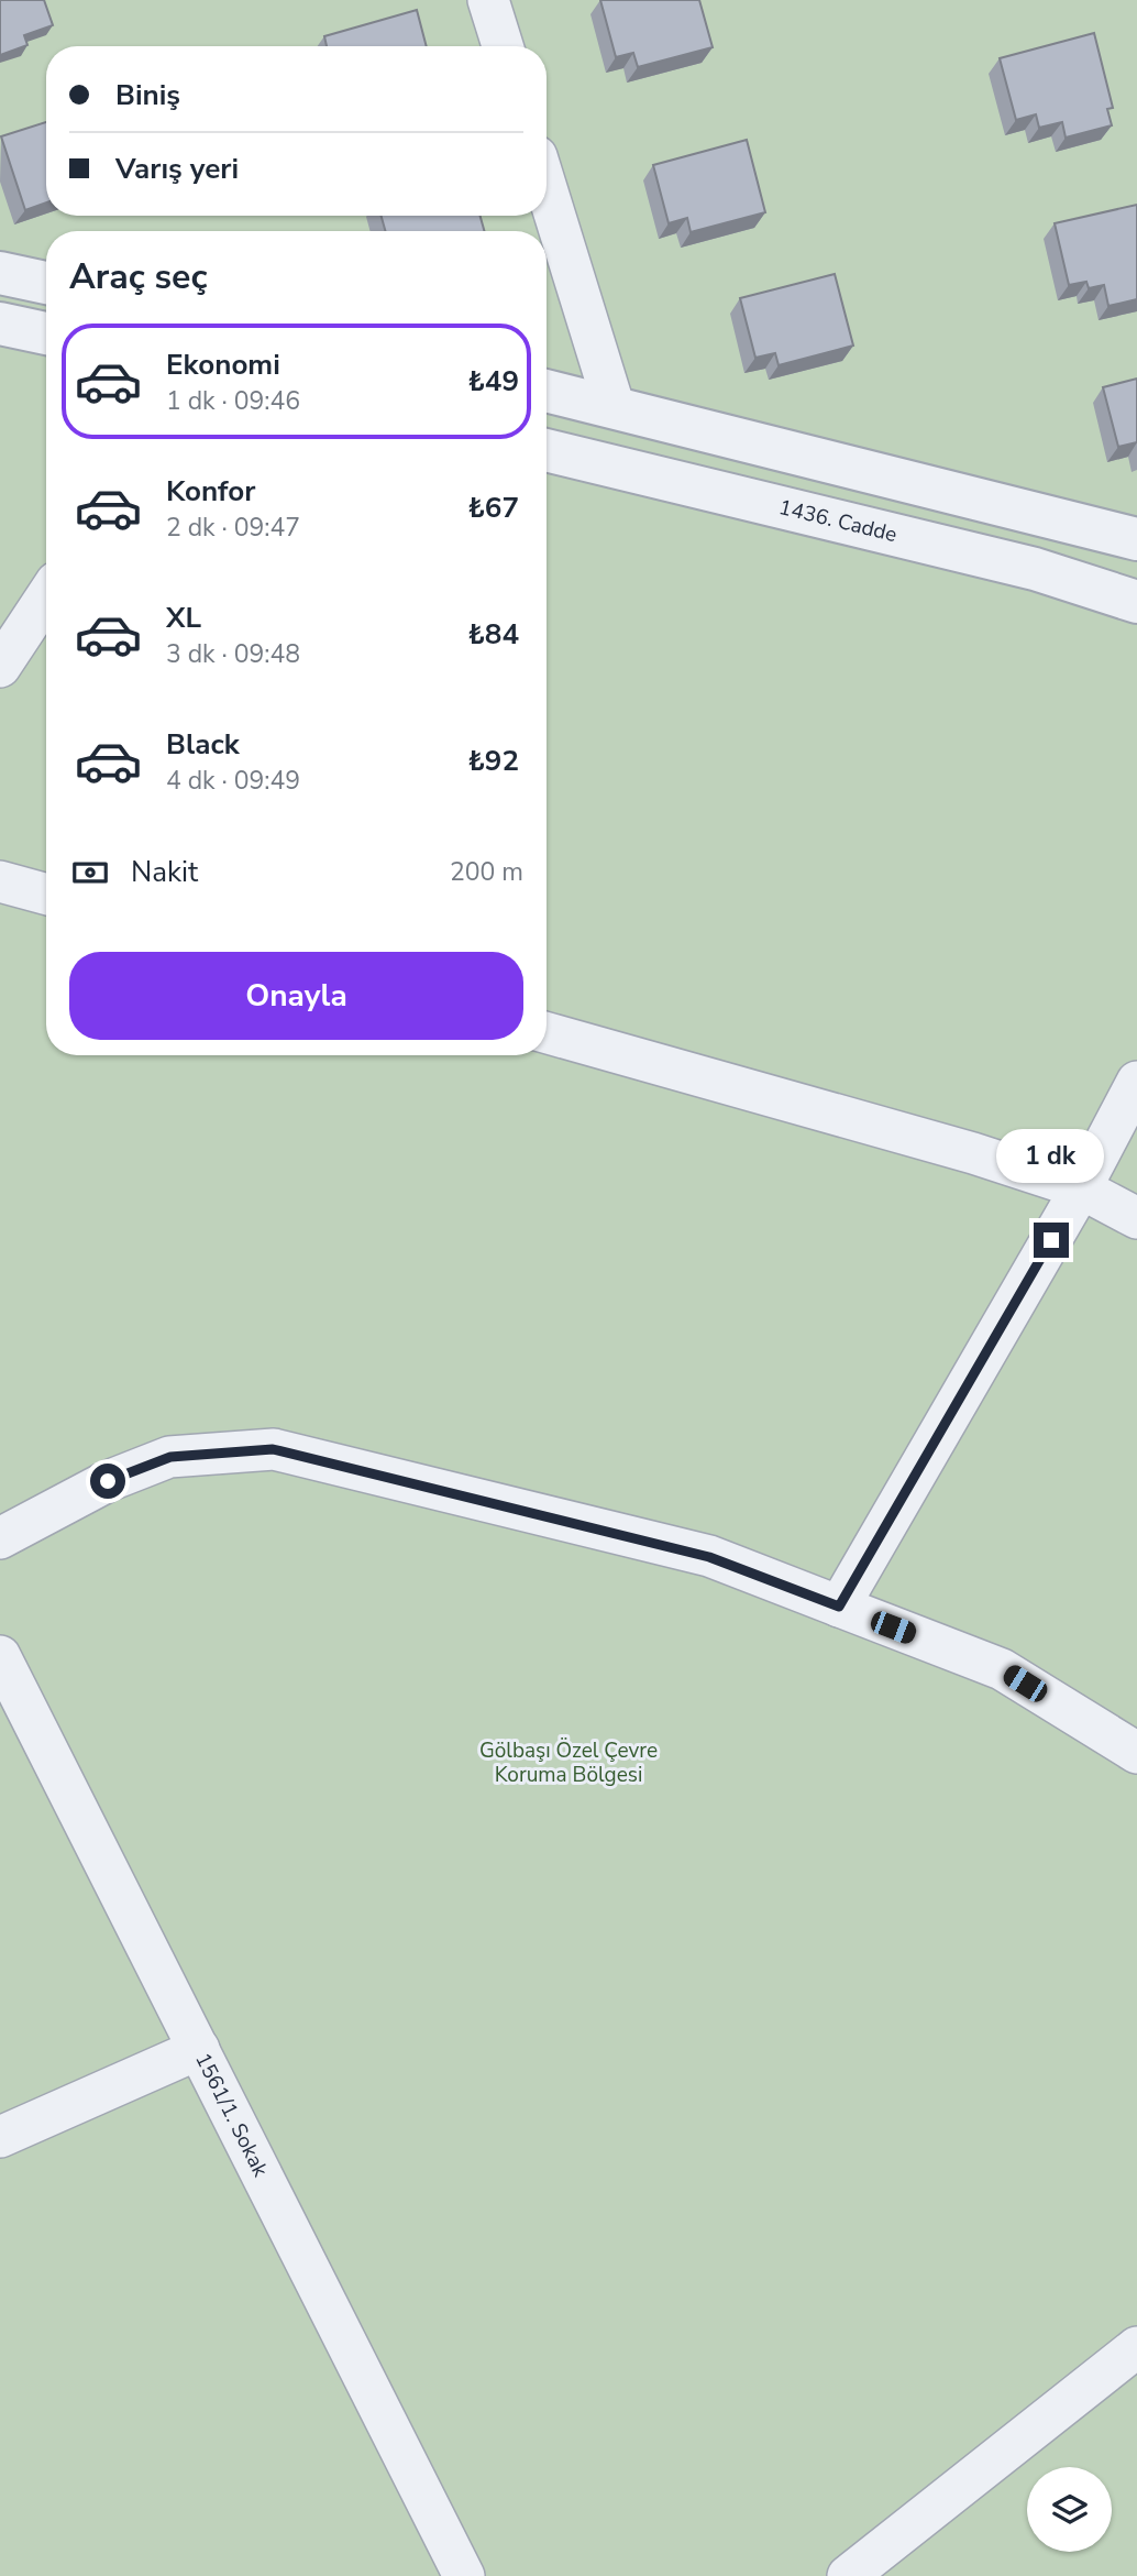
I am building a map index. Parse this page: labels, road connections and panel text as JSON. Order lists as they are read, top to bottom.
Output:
{
  "streets": {
    "street": ["1436. Cadde", "1561/1. Sokak"]
  },
  "parks": ["Gölbaşı Özel Çevre Koruma Bölgesi"],
  "page": {
    "banner": ["Biniş", "Varış yeri"],
    "heading": "Araç seç",
    "list": [
      {
        "name": "Ekonomi",
        "note": "1 dk · 09:46",
        "value": "₺49"
      },
      {
        "name": "Konfor",
        "note": "2 dk · 09:47",
        "value": "₺67"
      },
      {
        "name": "XL",
        "note": "3 dk · 09:48",
        "value": "₺84"
      },
      {
        "name": "Black",
        "note": "4 dk · 09:49",
        "value": "₺92"
      }
    ],
    "pay": ["Nakit", "200 m"],
    "buttons": "Onayla",
    "bubble": "1 dk"
  }
}
